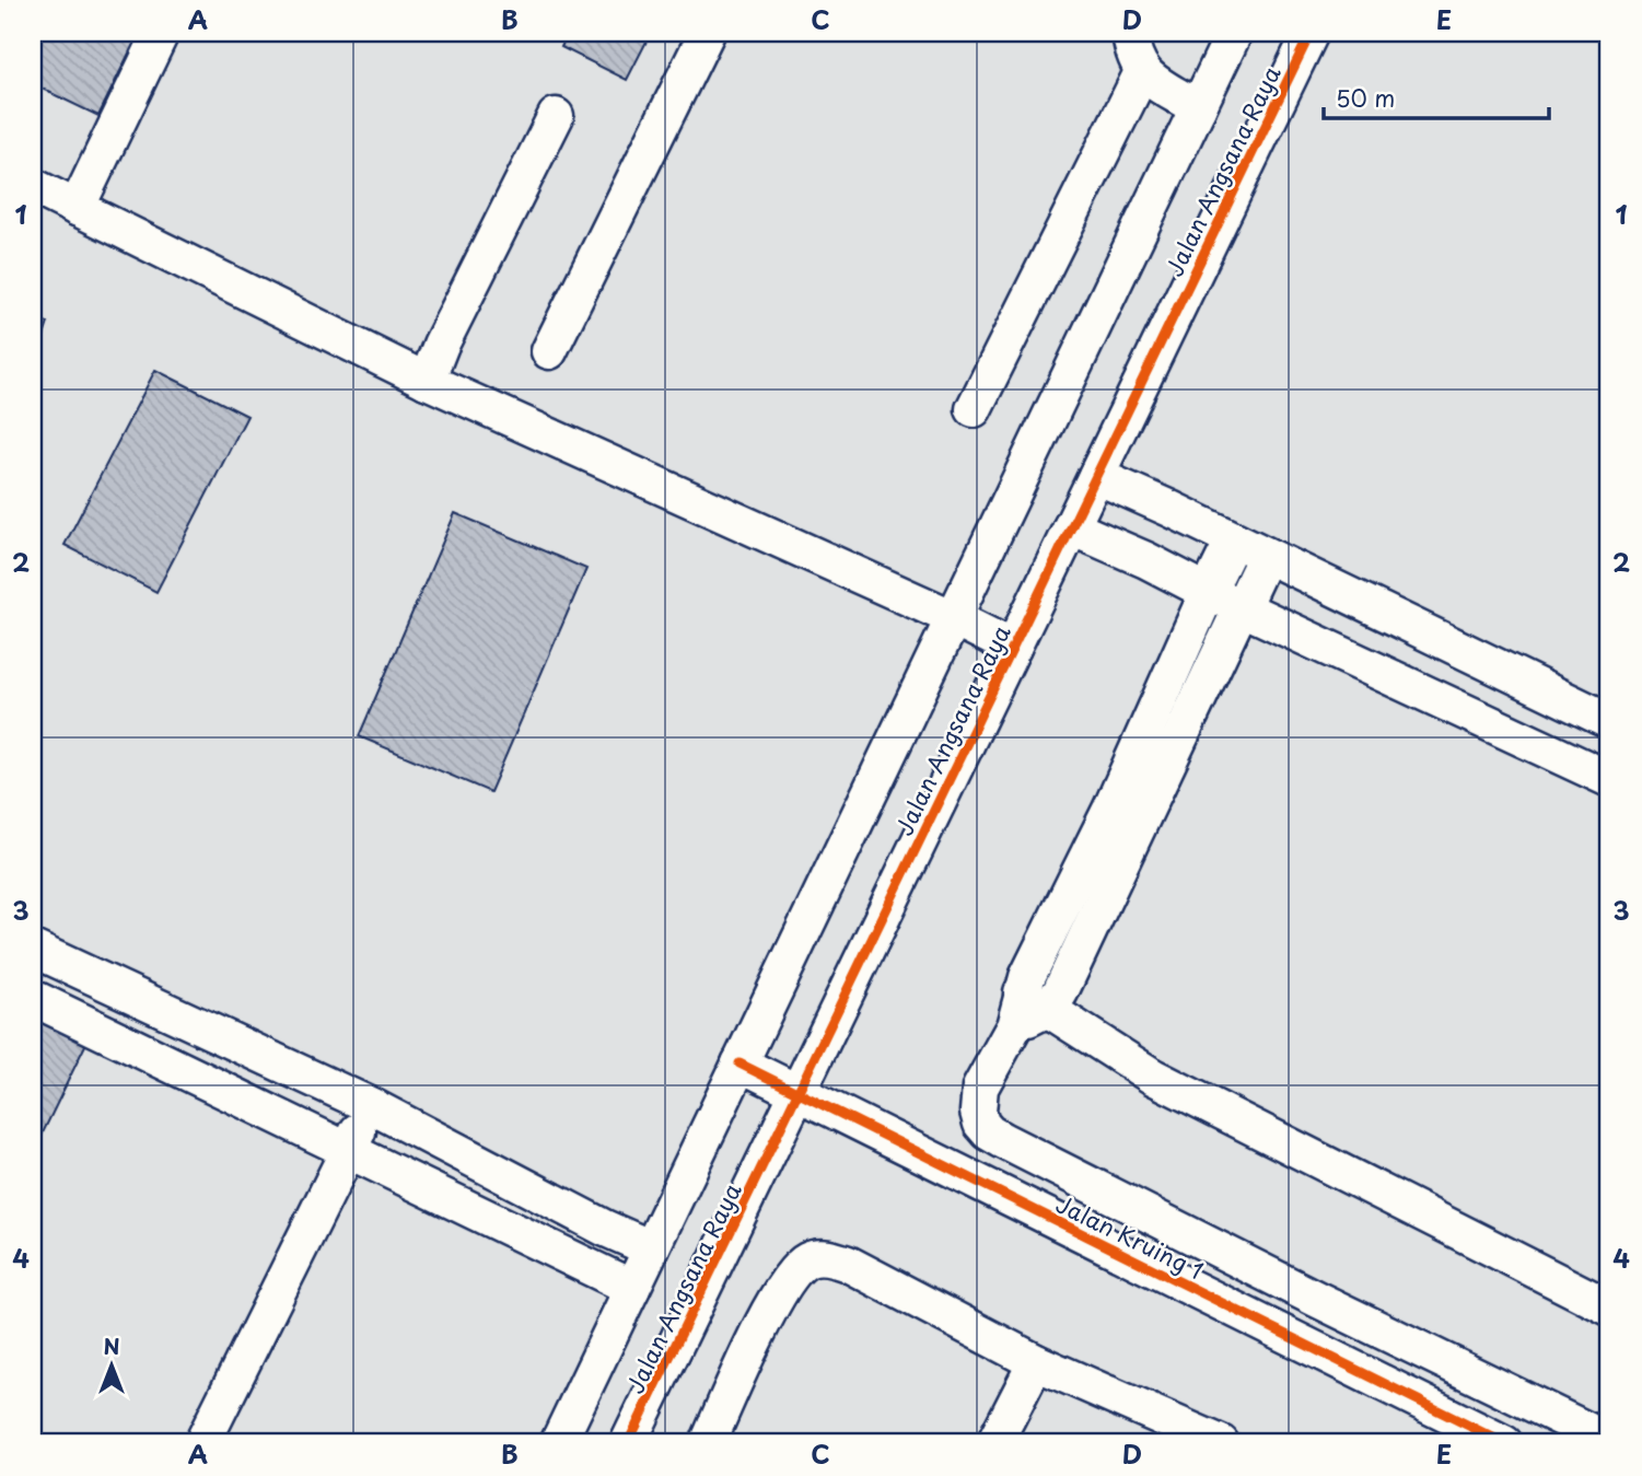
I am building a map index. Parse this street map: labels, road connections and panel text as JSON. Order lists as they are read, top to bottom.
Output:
{
  "streets": {
    "street": ["Jalan Angsana Raya", "Jalan Kruing 1"]
  },
  "crossings": [
    ["Jalan Angsana Raya", "Jalan Kruing 1"]
  ],
  "scale_bar": "50 m",
  "north": "top",
  "grid": {
    "columns": [
      "A",
      "B",
      "C",
      "D",
      "E"
    ],
    "rows": [
      "1",
      "2",
      "3",
      "4"
    ]
  }
}
